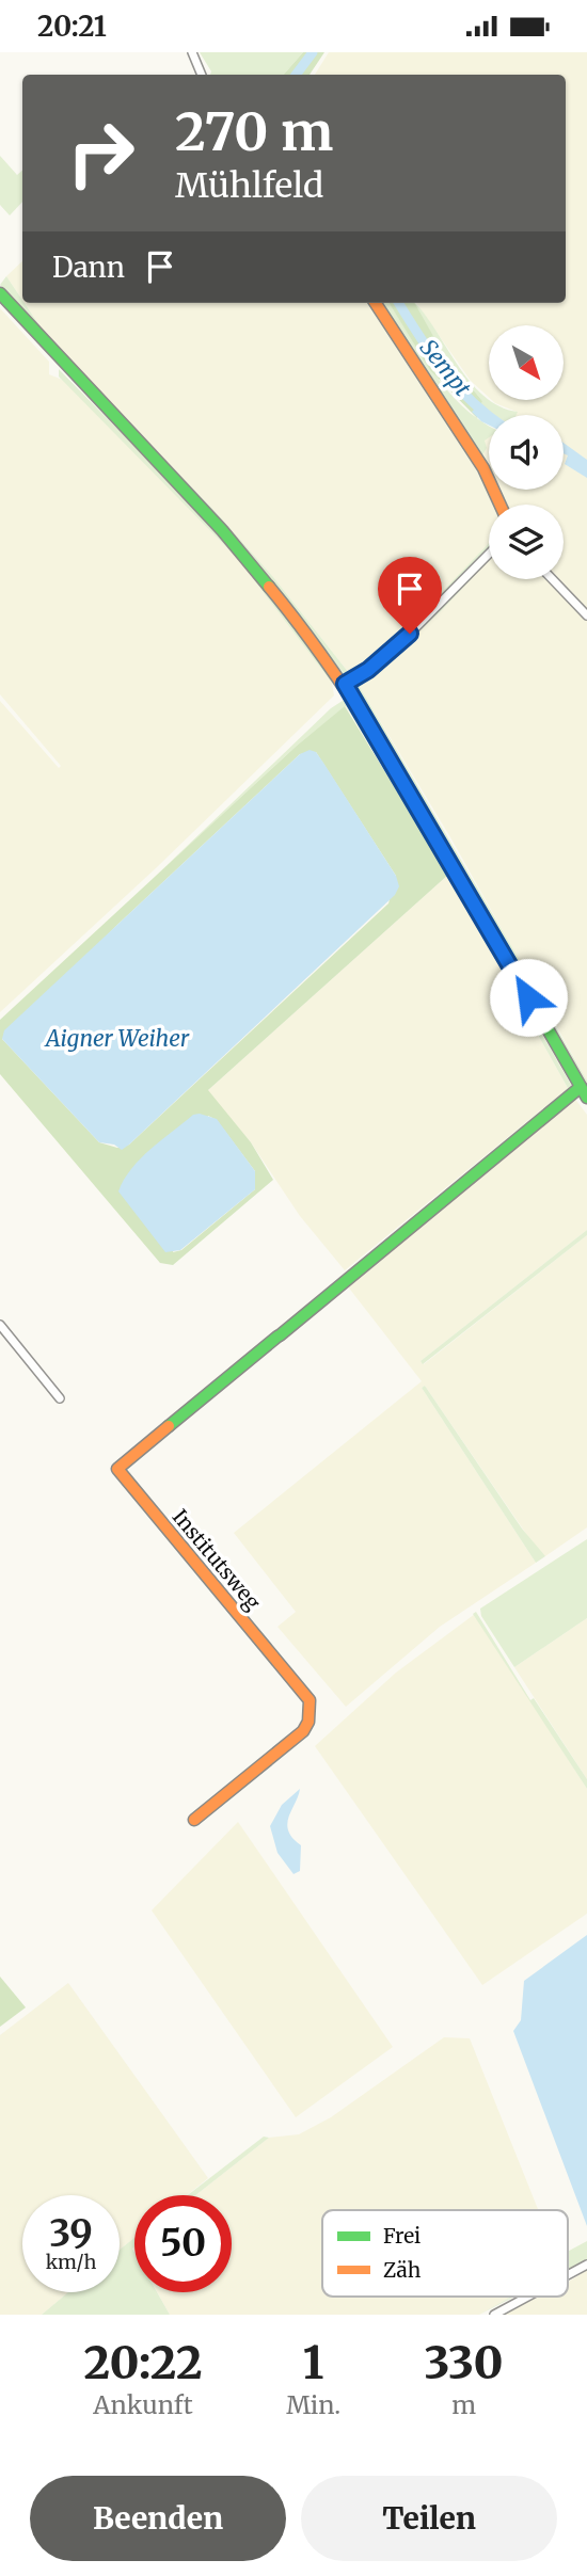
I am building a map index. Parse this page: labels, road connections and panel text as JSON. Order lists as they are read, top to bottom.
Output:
{
  "streets": {
    "street": ["Institutsweg"]
  },
  "water": ["Sempt", "Aigner Weiher"],
  "legend": ["Frei", "Zäh"],
  "north": "bottom right",
  "page": {
    "status": "20:21",
    "turn": ["270 m", "Mühlfeld"],
    "then": "Dann",
    "speed": "39 km/h",
    "limit": "50",
    "eta": [
      "20:22",
      "Ankunft",
      "1",
      "Min.",
      "330",
      "m"
    ],
    "buttons": ["Beenden", "Teilen"]
  }
}
